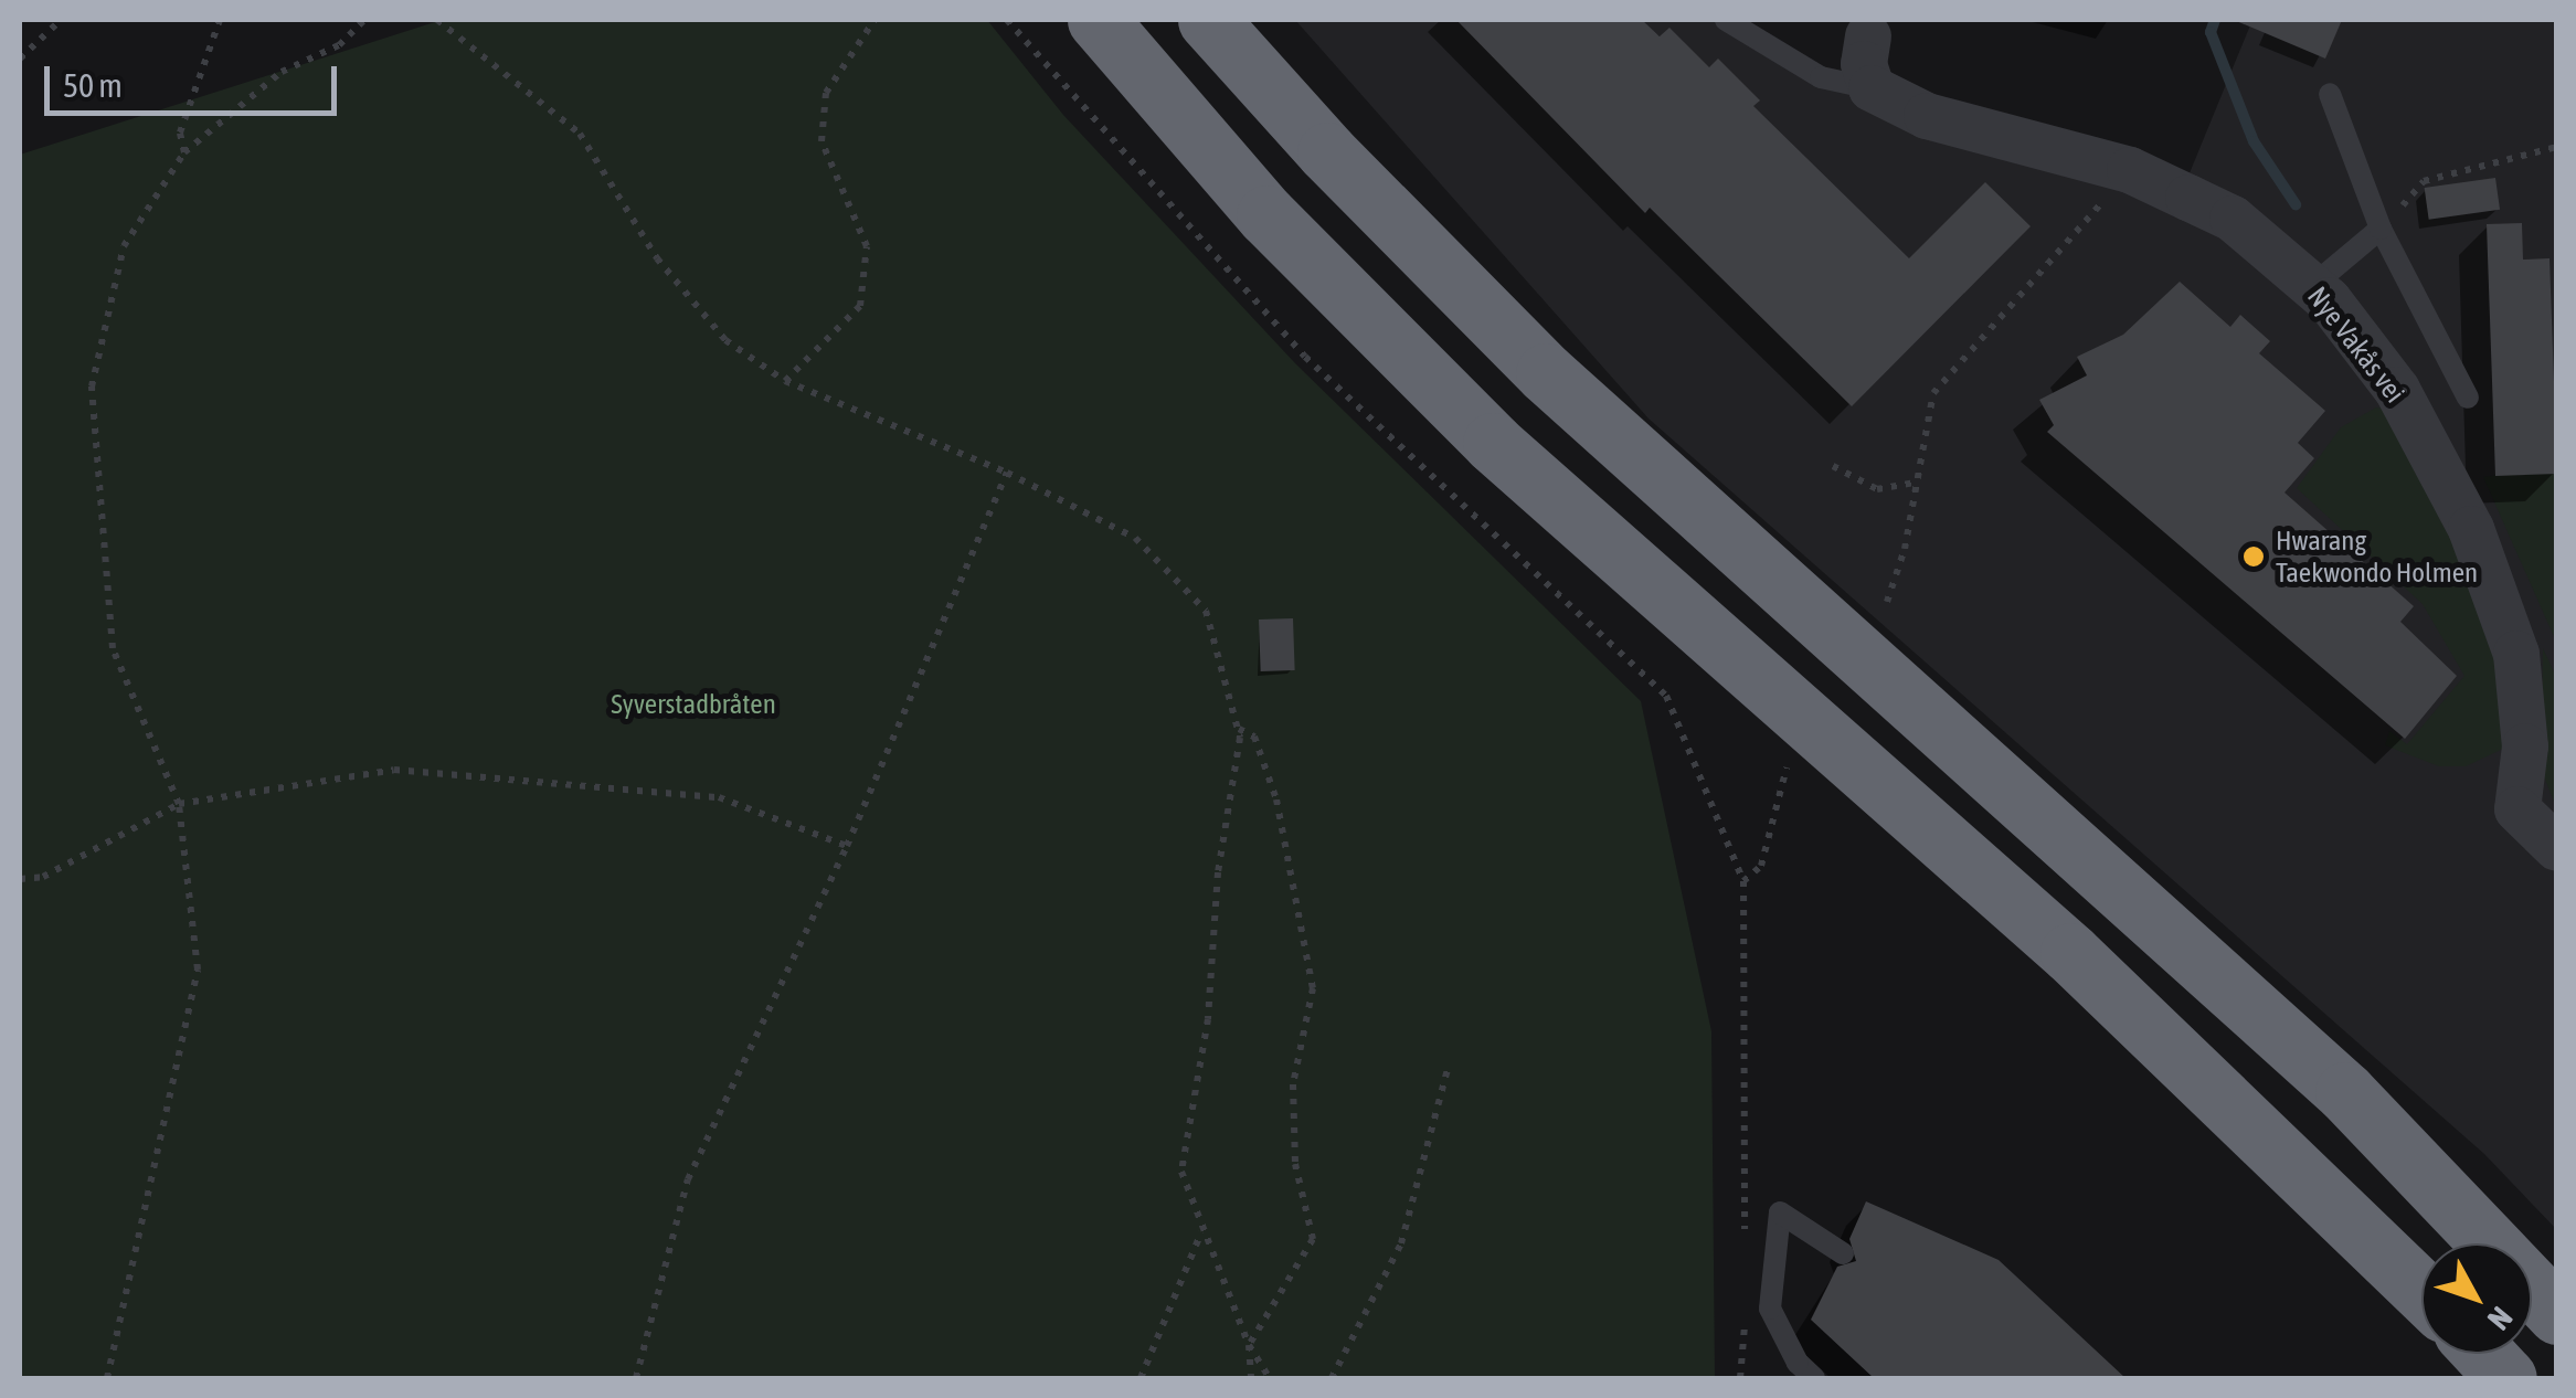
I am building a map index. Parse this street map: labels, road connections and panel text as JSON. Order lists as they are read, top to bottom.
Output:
{
  "streets": {
    "street": ["Nye Vakås vei"]
  },
  "parks": ["Syverstadbråten"],
  "places": ["Hwarang Taekwondo Holmen"],
  "scale_bar": "50 m",
  "north": "bottom right"
}
